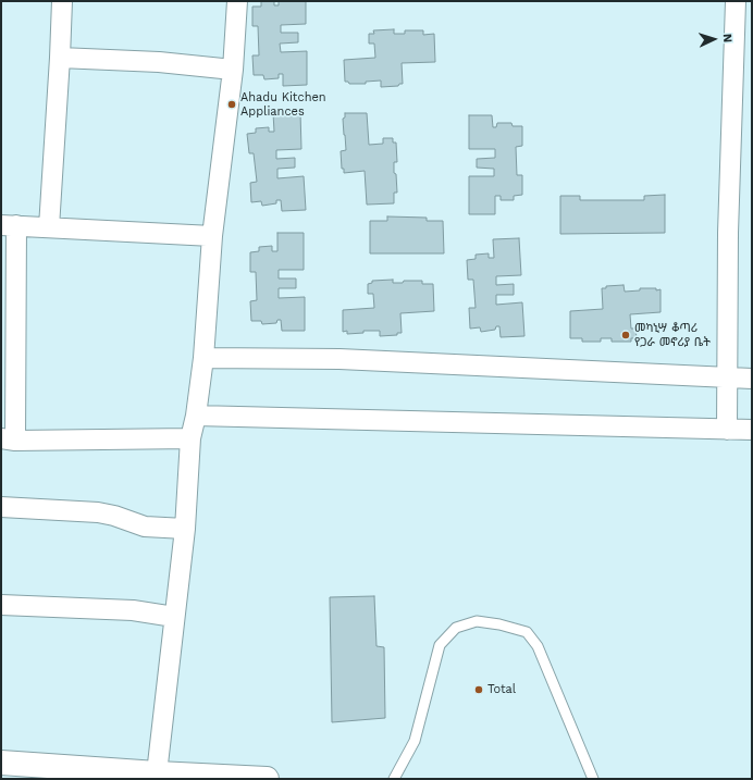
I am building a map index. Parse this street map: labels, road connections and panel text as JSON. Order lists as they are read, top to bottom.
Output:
{
  "places": ["Ahadu Kitchen Appliances", "መካኒሣ ቆጣሪ የጋራ መኖሪያ ቤት", "Total"],
  "north": "right"
}
